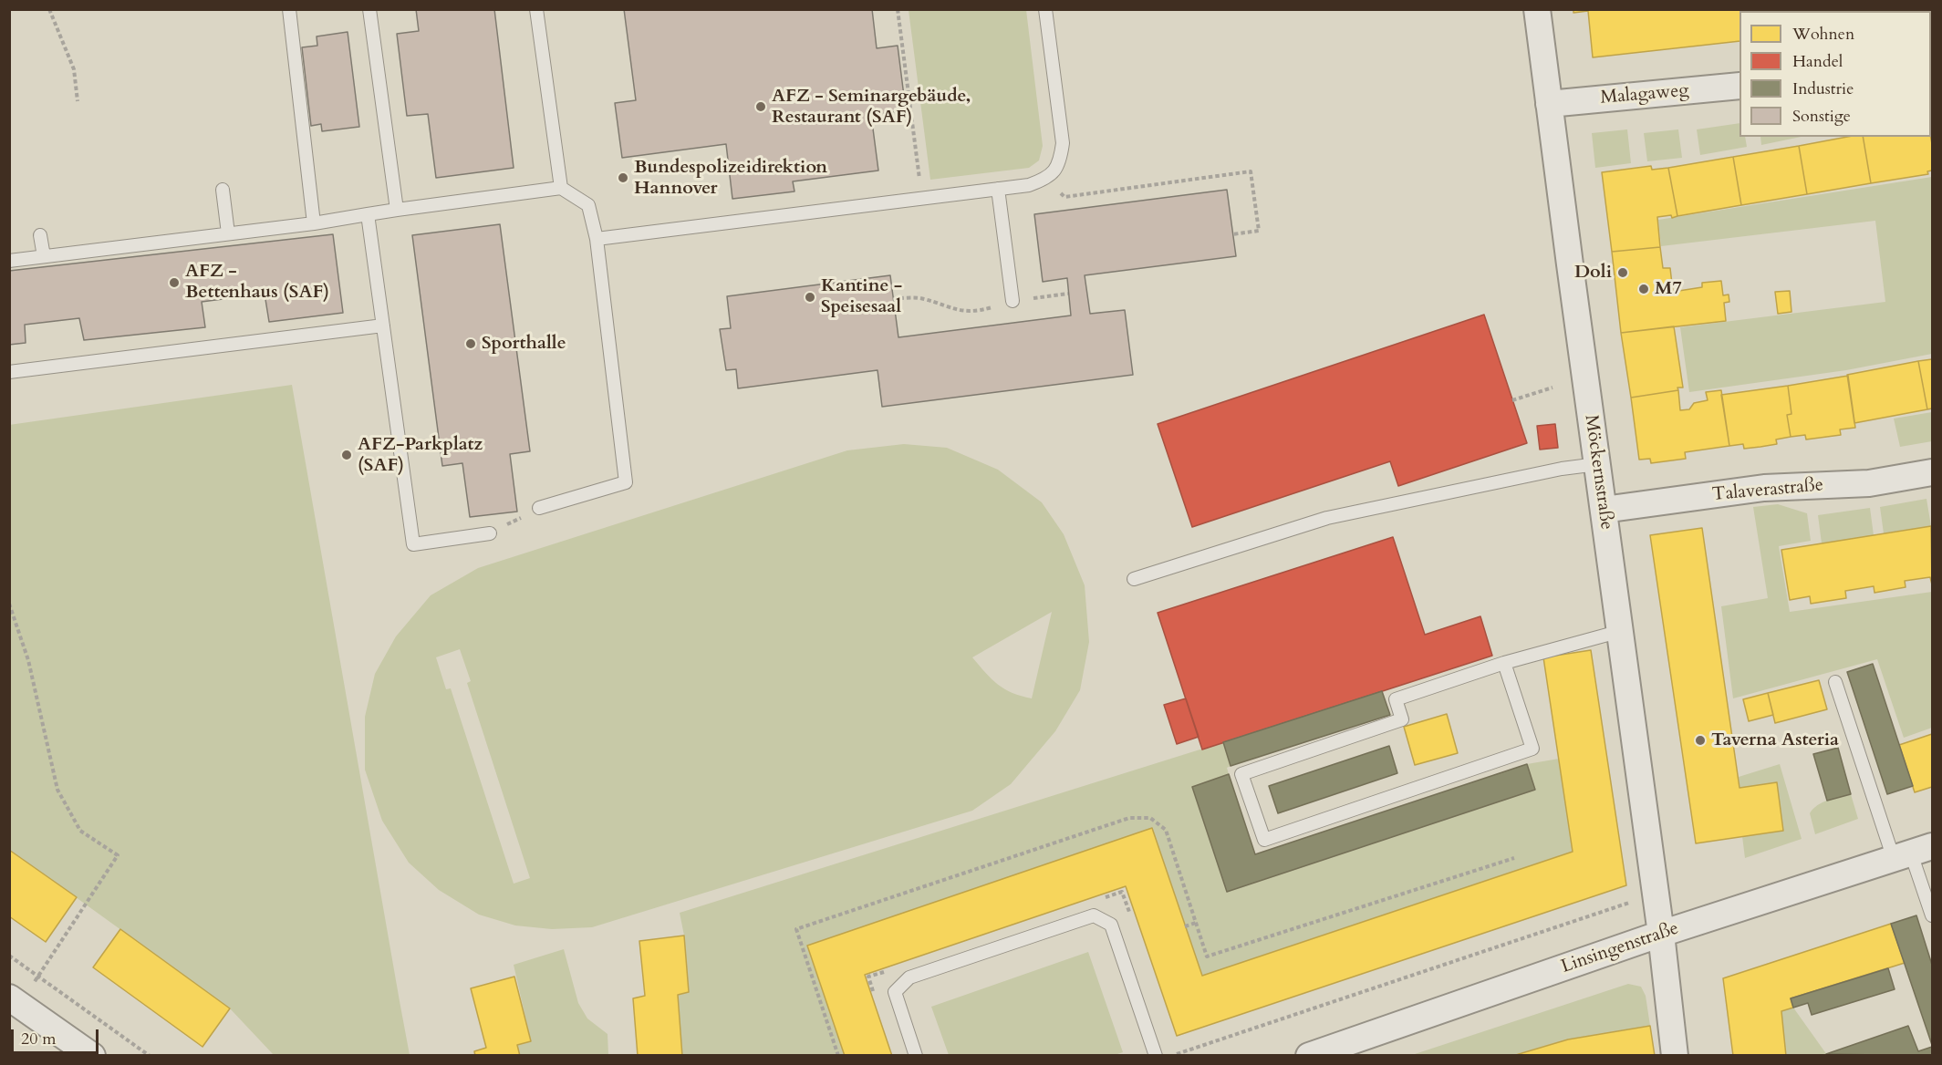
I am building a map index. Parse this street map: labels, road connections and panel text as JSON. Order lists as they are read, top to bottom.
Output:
{
  "streets": {
    "street": [
      "Malagaweg",
      "Möckernstraße",
      "Talaverastraße",
      "Linsingenstraße"
    ]
  },
  "crossings": [
    ["Malagaweg", "Möckernstraße"],
    ["Möckernstraße", "Talaverastraße"],
    ["Möckernstraße", "Linsingenstraße"]
  ],
  "places": [
    "AFZ - Seminargebäude, Restaurant (SAF)",
    "Bundespolizeidirektion Hannover",
    "Doli",
    "AFZ - Bettenhaus (SAF)",
    "M7",
    "Kantine - Speisesaal",
    "Sporthalle",
    "AFZ-Parkplatz (SAF)",
    "Taverna Asteria"
  ],
  "legend": [
    "Wohnen",
    "Handel",
    "Industrie",
    "Sonstige"
  ],
  "scale_bar": "20 m"
}
